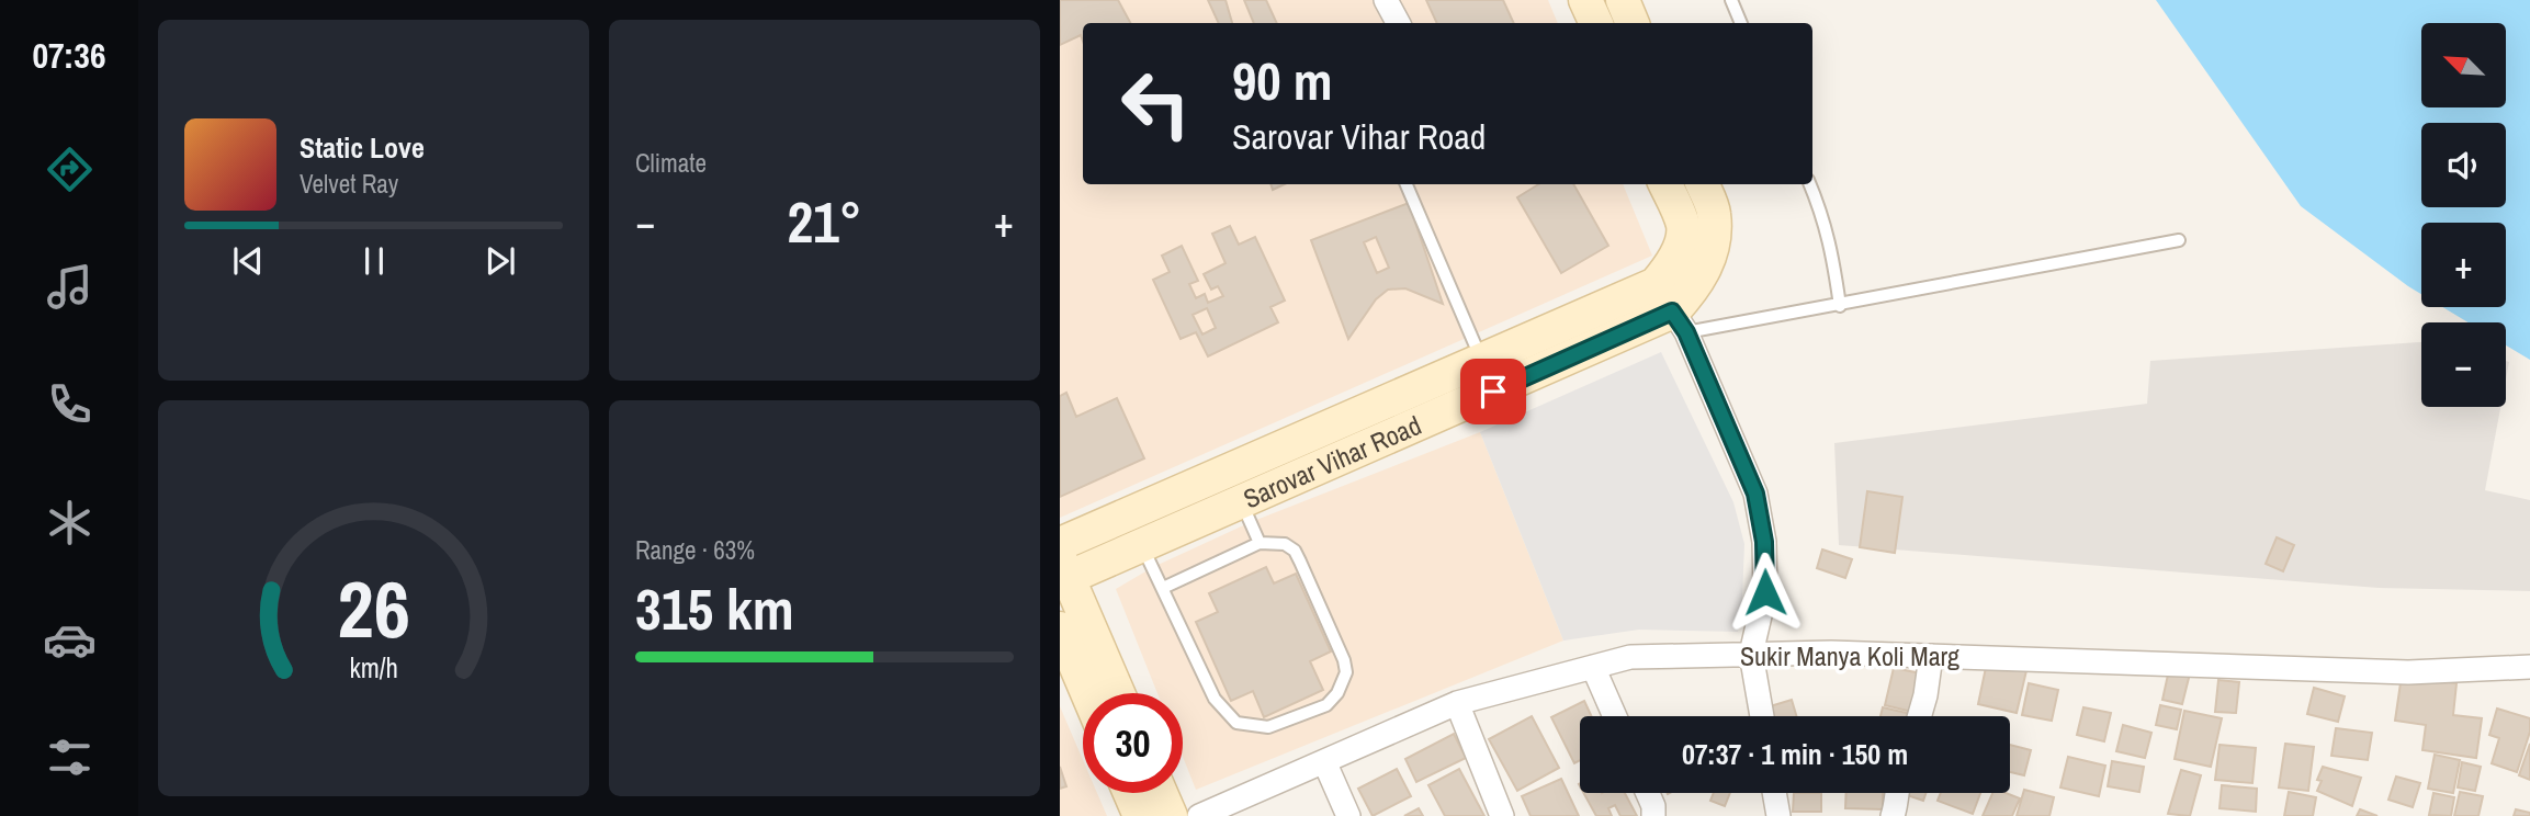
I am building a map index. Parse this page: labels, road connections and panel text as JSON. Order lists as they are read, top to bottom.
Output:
{
  "streets": {
    "street": ["Sarovar Vihar Road", "Sukir Manya Koli Marg"]
  },
  "north": "top left",
  "page": {
    "tabs": "07:36",
    "tile": [
      "Climate",
      ["Range · 63%", "315 km"]
    ],
    "map_buttons": ["+", "−"],
    "turn": ["90 m", "Sarovar Vihar Road"],
    "song": ["Static Love", "Velvet Ray"],
    "heat": ["−", "21°", "+"],
    "limit": "30",
    "trip": "07:37 · 1 min · 150 m",
    "gauge": ["26", "km/h"]
  }
}
